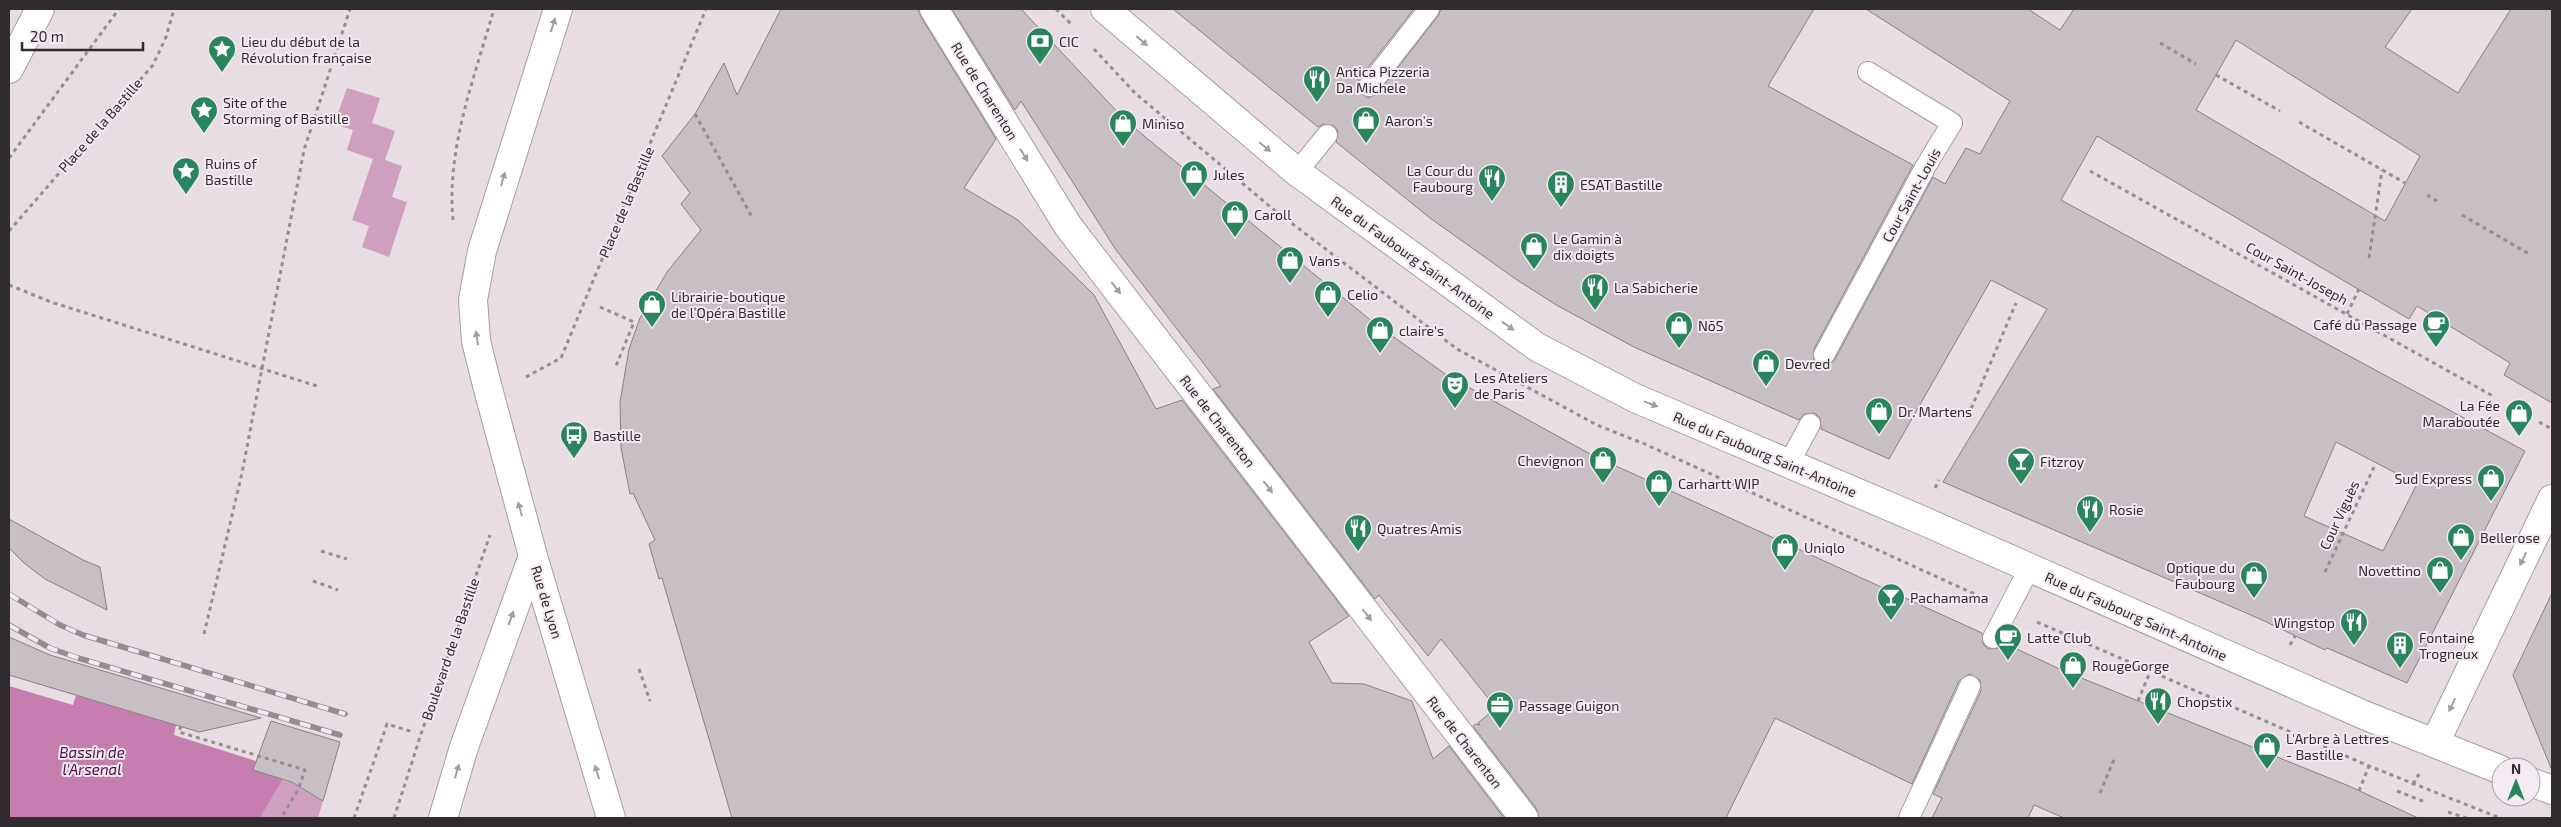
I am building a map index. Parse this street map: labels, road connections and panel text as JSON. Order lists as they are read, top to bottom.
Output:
{
  "streets": {
    "main road": ["Rue de Charenton", "Rue du Faubourg Saint-Antoine", "Rue de Lyon"],
    "lane": ["Cour Saint-Louis"],
    "path": [
      "Place de la Bastille",
      "Cour Saint-Joseph",
      "Cour Viguès",
      "Boulevard de la Bastille"
    ]
  },
  "one_way": ["Rue de Charenton", "Rue du Faubourg Saint-Antoine"],
  "water": ["Bassin de l'Arsenal"],
  "places": {
    "bank": ["CIC"],
    "place": ["Lieu du début de la Révolution française", "Site of the Storming of Bastille", "Ruins of Bastille"],
    "restaurant": [
      "Antica Pizzeria Da Michele",
      "La Cour du Faubourg",
      "La Sabicherie",
      "Rosie",
      "Quatres Amis",
      "Wingstop",
      "Chopstix"
    ],
    "shop": [
      "Aaron's",
      "Miniso",
      "Jules",
      "Caroll",
      "Le Gamin à dix doigts",
      "Vans",
      "Celio",
      "Librairie-boutique de l’Opéra Bastille",
      "NōS",
      "claire's",
      "Devred",
      "Dr. Martens",
      "La Fée Maraboutée",
      "Chevignon",
      "Sud Express",
      "Carhartt WIP",
      "Bellerose",
      "Uniqlo",
      "Novettino",
      "Optique du Faubourg",
      "RougeGorge",
      "L'Arbre à Lettres - Bastille"
    ],
    "building": ["ESAT Bastille", "Fontaine Trogneux"],
    "cafe": ["Café du Passage", "Latte Club"],
    "theatre": ["Les Ateliers de Paris"],
    "bus stop": ["Bastille"],
    "bar": ["Fitzroy", "Pachamama"],
    "office": ["Passage Guigon"]
  },
  "scale_bar": "20 m",
  "north": "top"
}
